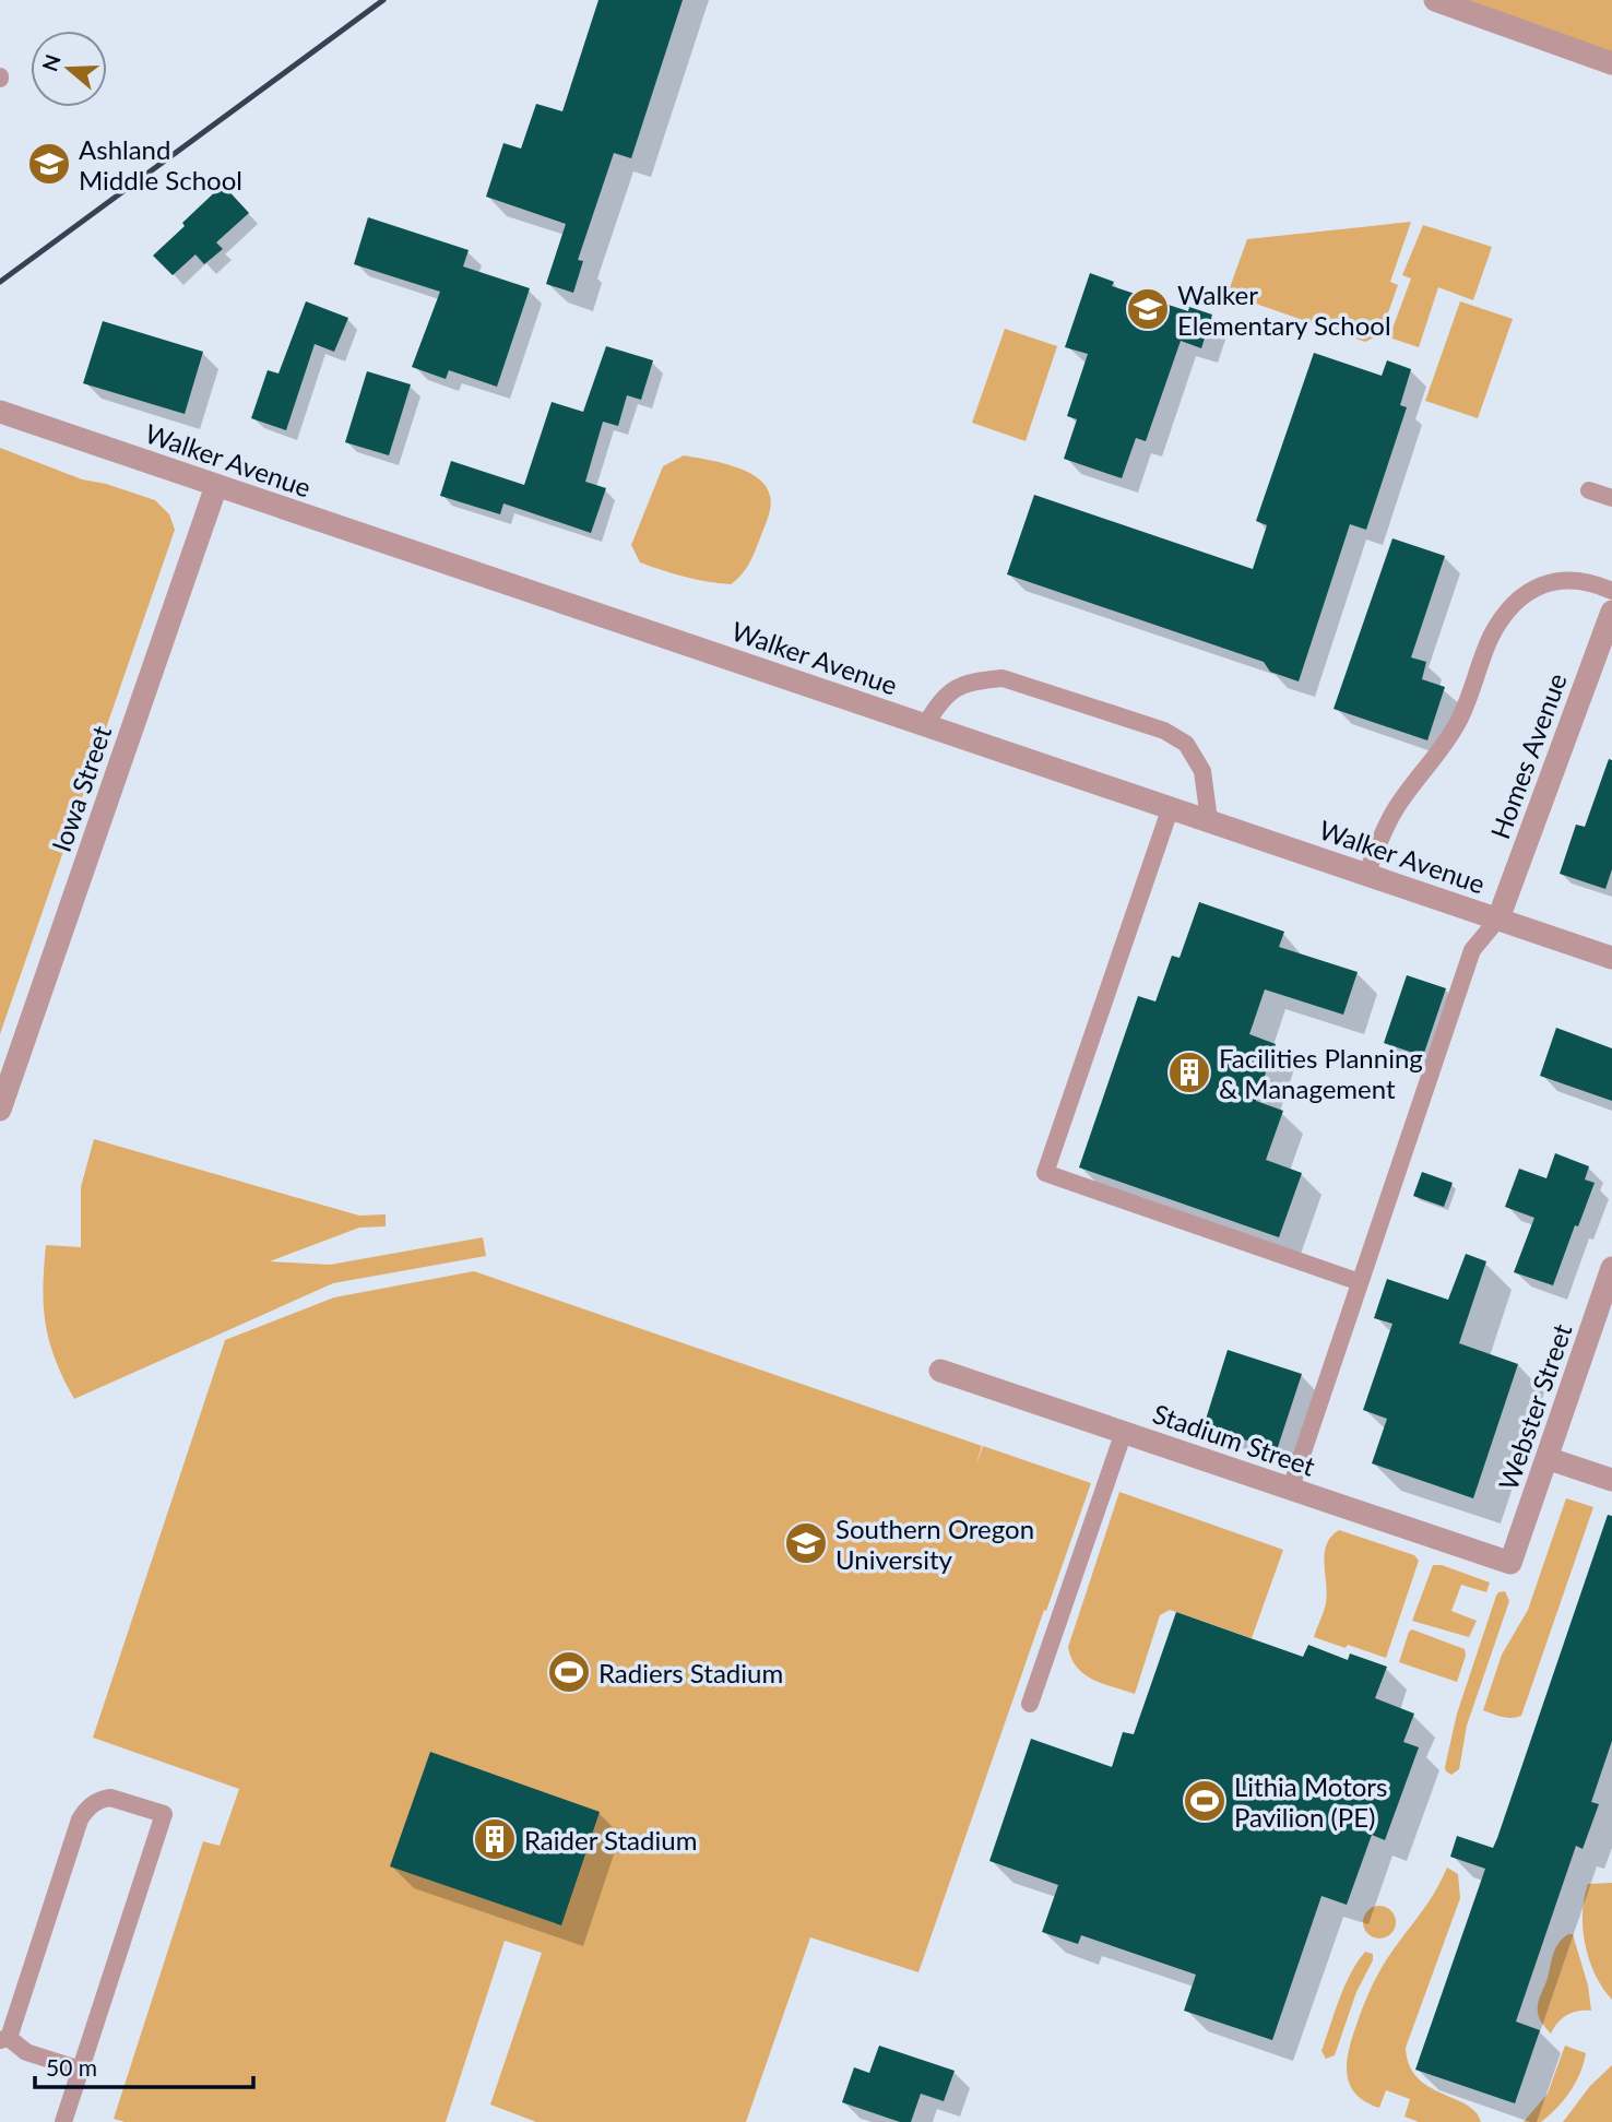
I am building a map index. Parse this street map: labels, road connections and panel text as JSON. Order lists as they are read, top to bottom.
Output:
{
  "streets": {
    "street": [
      "Walker Avenue",
      "Homes Avenue",
      "Iowa Street",
      "Webster Street",
      "Stadium Street"
    ]
  },
  "crossings": [
    ["Walker Avenue", "Homes Avenue"],
    ["Walker Avenue", "Iowa Street"],
    ["Webster Street", "Stadium Street"]
  ],
  "places": {
    "school or university": ["Ashland Middle School", "Walker Elementary School", "Southern Oregon University"],
    "building": ["Facilities Planning & Management", "Raider Stadium"],
    "sports": ["Radiers Stadium", "Lithia Motors Pavilion (PE)"]
  },
  "scale_bar": "50 m",
  "north": "left"
}
